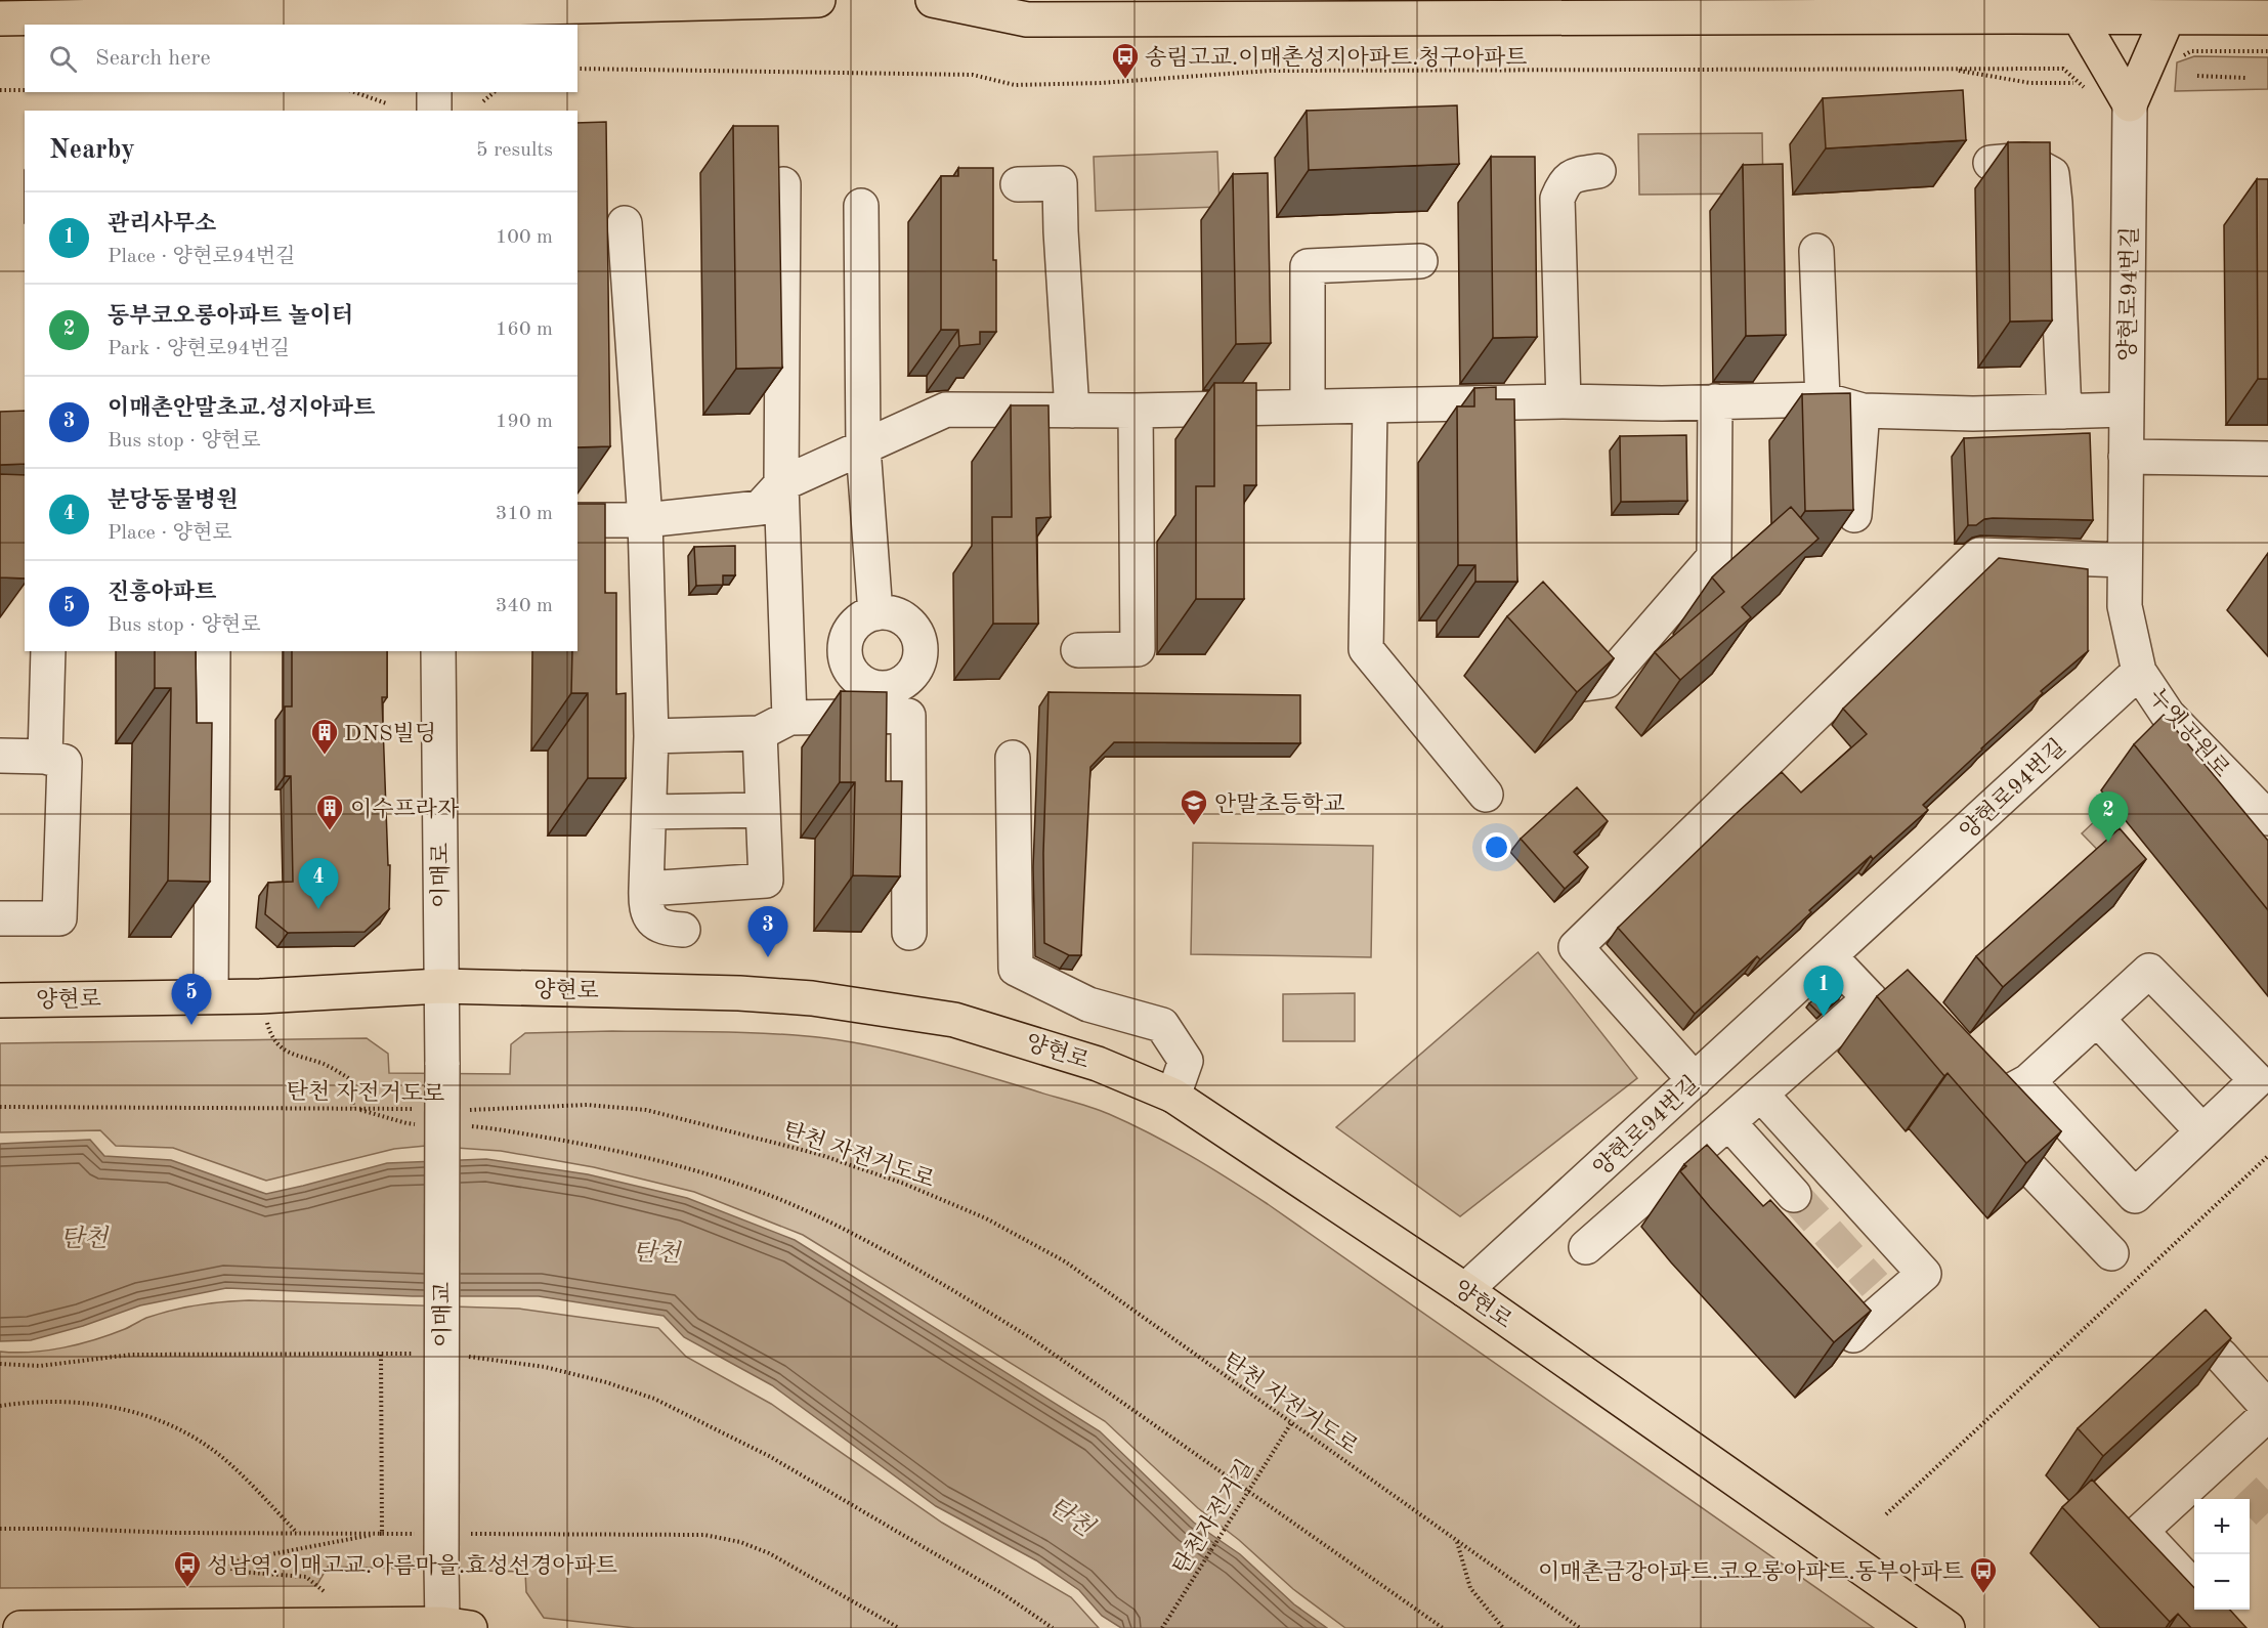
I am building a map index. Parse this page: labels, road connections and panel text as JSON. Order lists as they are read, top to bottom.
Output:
{
  "streets": {
    "main road": ["양현로"],
    "street": [
      "양현로94번길",
      "누엣공원로",
      "이매로",
      "이매교"
    ],
    "path": ["탄천 자전거도로", "탄천자전거길"]
  },
  "crossings": [
    ["양현로94번길", "누엣공원로"],
    ["양현로94번길", "양현로"],
    ["이매로", "양현로"],
    ["이매로", "이매교"],
    ["탄천 자전거도로", "탄천자전거길"]
  ],
  "water": ["탄천"],
  "places": {
    "bus stop": ["송림고교.이매촌성지아파트.청구아파트", "성남역.이매고교.아름마을.효성선경아파트", "이매촌금강아파트.코오롱아파트.동부아파트"],
    "building": ["DNS빌딩", "이수프라자"],
    "school or university": ["안말초등학교"]
  },
  "page": {
    "search": "Search here",
    "heading": ["Nearby", "5 results"],
    "list": [
      {
        "mark": "1",
        "name": "관리사무소",
        "note": "Place · 양현로94번길",
        "value": "100 m"
      },
      {
        "mark": "2",
        "name": "동부코오롱아파트 놀이터",
        "note": "Park · 양현로94번길",
        "value": "160 m"
      },
      {
        "mark": "3",
        "name": "이매촌안말초교.성지아파트",
        "note": "Bus stop · 양현로",
        "value": "190 m"
      },
      {
        "mark": "4",
        "name": "분당동물병원",
        "note": "Place · 양현로",
        "value": "310 m"
      },
      {
        "mark": "5",
        "name": "진흥아파트",
        "note": "Bus stop · 양현로",
        "value": "340 m"
      }
    ],
    "pins": [
      "2",
      "4",
      "3",
      "1",
      "5"
    ],
    "map_buttons": ["+", "−"]
  }
}
